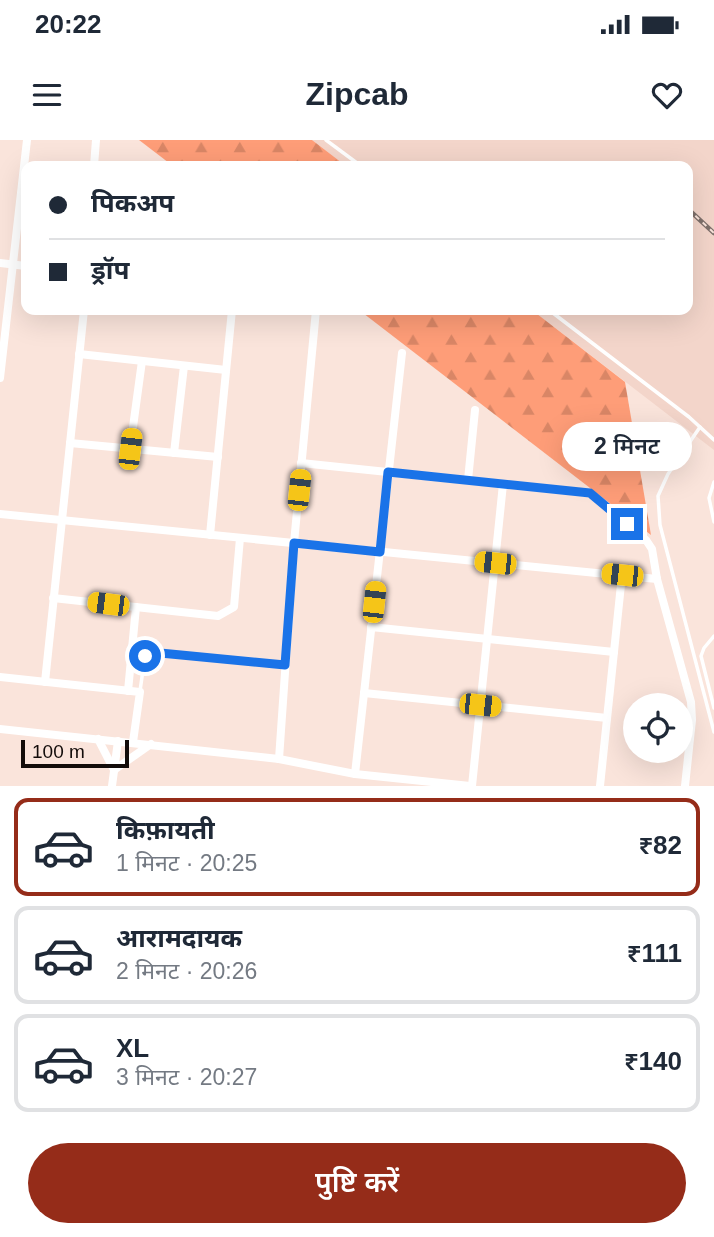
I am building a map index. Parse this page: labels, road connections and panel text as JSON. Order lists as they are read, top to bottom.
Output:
{
  "scale_bar": "100 m",
  "page": {
    "status": "20:22",
    "header": "Zipcab",
    "banner": ["पिकअप", "ड्रॉप"],
    "bubble": "2 मिनट",
    "scale": "100 m",
    "list": [
      {
        "name": "किफ़ायती",
        "note": "1 मिनट · 20:25",
        "value": "₹82"
      },
      {
        "name": "आरामदायक",
        "note": "2 मिनट · 20:26",
        "value": "₹111"
      },
      {
        "name": "XL",
        "note": "3 मिनट · 20:27",
        "value": "₹140"
      }
    ],
    "buttons": "पुष्टि करें"
  }
}
